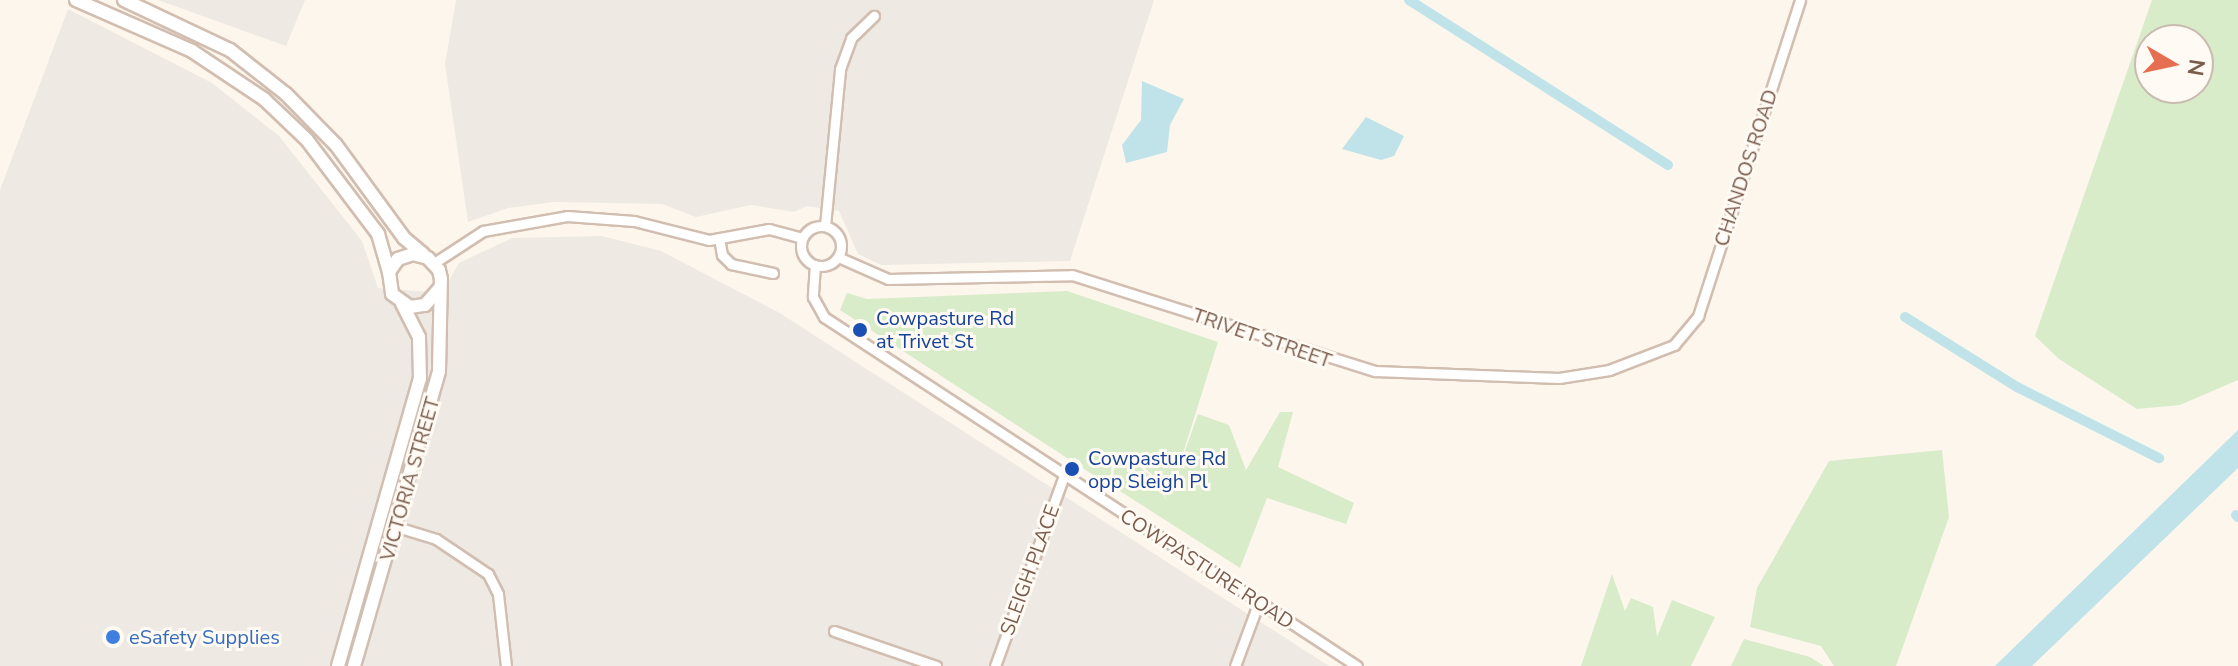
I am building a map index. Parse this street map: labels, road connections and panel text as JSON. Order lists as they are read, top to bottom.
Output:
{
  "streets": {
    "main road": ["VICTORIA STREET"],
    "street": [
      "CHANDOS ROAD",
      "TRIVET STREET",
      "COWPASTURE ROAD",
      "SLEIGH PLACE"
    ]
  },
  "crossings": [
    ["CHANDOS ROAD", "TRIVET STREET"],
    ["TRIVET STREET", "COWPASTURE ROAD"],
    ["COWPASTURE ROAD", "SLEIGH PLACE"]
  ],
  "places": ["Cowpasture Rd at Trivet St", "Cowpasture Rd opp Sleigh Pl", "eSafety Supplies"],
  "north": "right"
}
